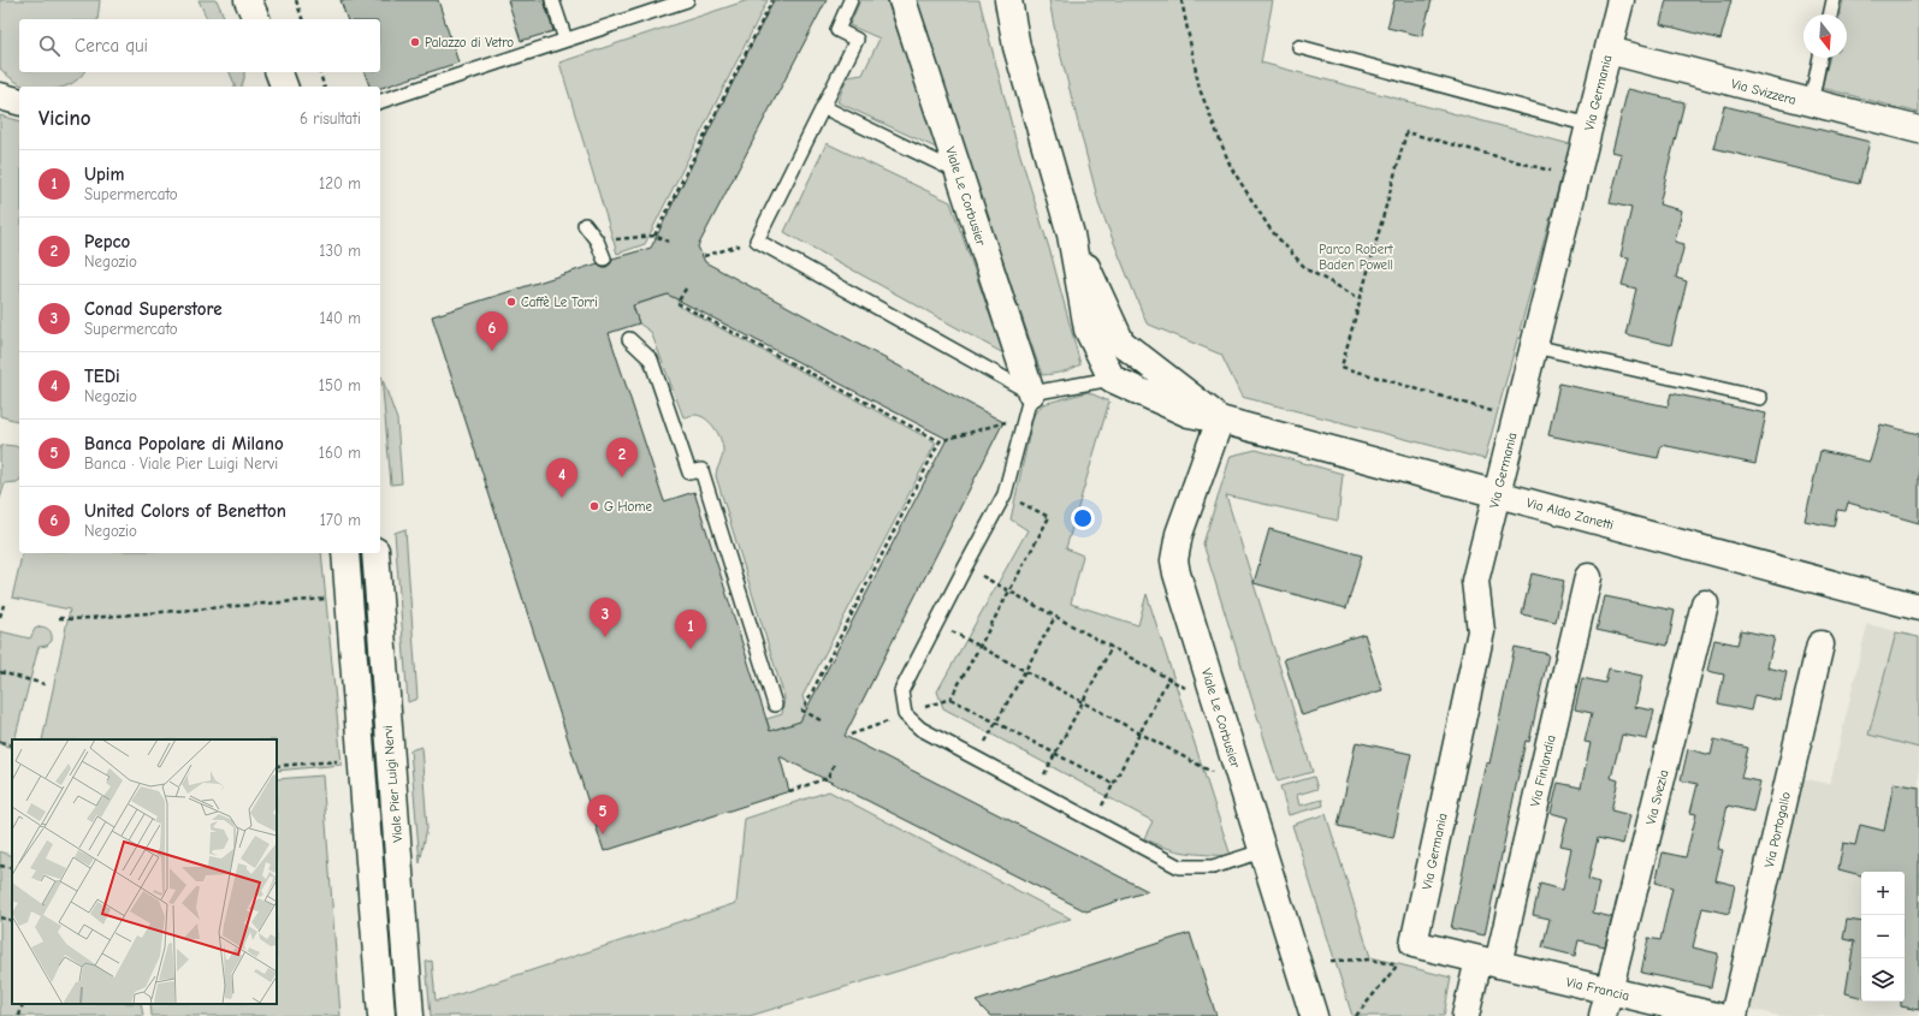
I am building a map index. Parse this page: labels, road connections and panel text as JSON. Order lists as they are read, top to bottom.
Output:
{
  "streets": {
    "street": [
      "Via Svizzera",
      "Via Germania",
      "Viale Le Corbusier",
      "Via Aldo Zanetti",
      "Via Finlandia",
      "Viale Pier Luigi Nervi",
      "Via Svezia",
      "Via Portogallo",
      "Via Francia"
    ]
  },
  "crossings": [
    ["Via Svizzera", "Via Germania"],
    ["Via Germania", "Via Aldo Zanetti"],
    ["Via Germania", "Via Francia"],
    ["Viale Le Corbusier", "Via Aldo Zanetti"],
    ["Via Finlandia", "Via Francia"],
    ["Via Svezia", "Via Francia"]
  ],
  "parks": ["Parco Robert Baden Powell"],
  "places": ["Palazzo di Vetro", "Caffè Le Torri", "G Home"],
  "north": "bottom",
  "page": {
    "search": "Cerca qui",
    "heading": ["Vicino", "6 risultati"],
    "list": [
      {
        "mark": "1",
        "name": "Upim",
        "note": "Supermercato",
        "value": "120 m"
      },
      {
        "mark": "2",
        "name": "Pepco",
        "note": "Negozio",
        "value": "130 m"
      },
      {
        "mark": "3",
        "name": "Conad Superstore",
        "note": "Supermercato",
        "value": "140 m"
      },
      {
        "mark": "4",
        "name": "TEDi",
        "note": "Negozio",
        "value": "150 m"
      },
      {
        "mark": "5",
        "name": "Banca Popolare di Milano",
        "note": "Banca · Viale Pier Luigi Nervi",
        "value": "160 m"
      },
      {
        "mark": "6",
        "name": "United Colors of Benetton",
        "note": "Negozio",
        "value": "170 m"
      }
    ],
    "pins": [
      "6",
      "2",
      "4",
      "3",
      "1",
      "5"
    ],
    "map_buttons": ["+", "−"]
  }
}
